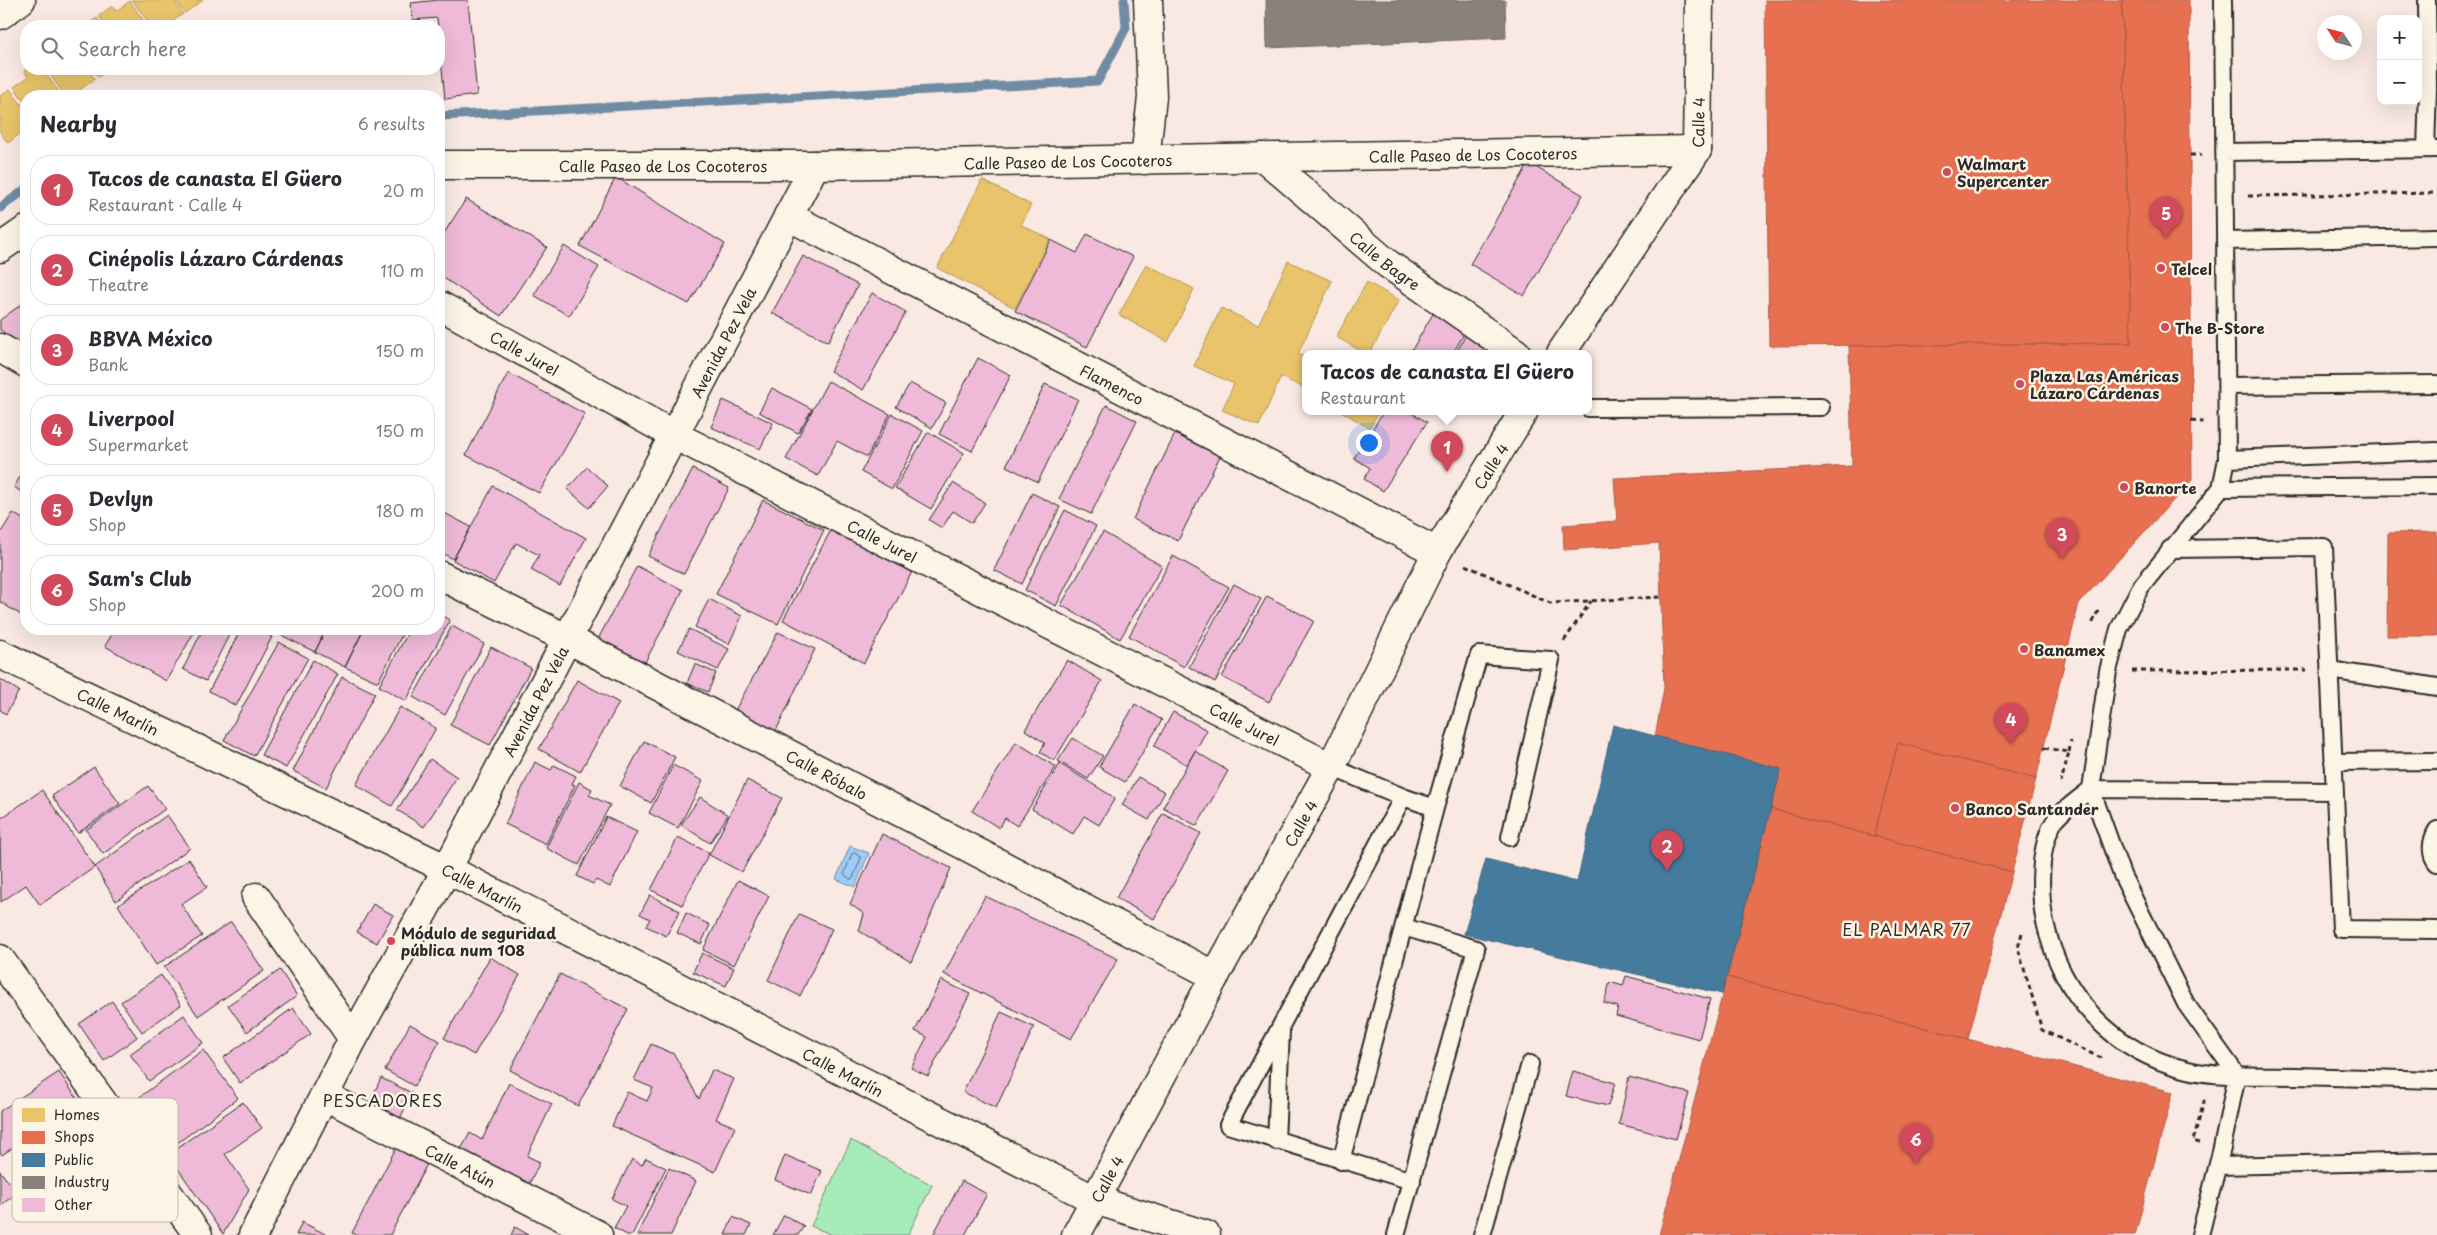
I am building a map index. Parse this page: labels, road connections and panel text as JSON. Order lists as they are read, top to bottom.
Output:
{
  "streets": {
    "street": [
      "Calle 4",
      "Calle Paseo de Los Cocoteros",
      "Calle Bagre",
      "Avenida Pez Vela",
      "Calle Jurel",
      "Flamenco",
      "Calle Marlín",
      "Calle Róbalo",
      "Calle Atún"
    ]
  },
  "crossings": [
    ["Calle 4", "Calle Paseo de Los Cocoteros"],
    ["Calle 4", "Calle Jurel"],
    ["Calle 4", "Flamenco"],
    ["Calle 4", "Calle Marlín"],
    ["Calle 4", "Calle Róbalo"],
    ["Calle Paseo de Los Cocoteros", "Calle Bagre"],
    ["Calle Paseo de Los Cocoteros", "Avenida Pez Vela"],
    ["Avenida Pez Vela", "Calle Jurel"],
    ["Avenida Pez Vela", "Flamenco"],
    ["Avenida Pez Vela", "Calle Marlín"],
    ["Avenida Pez Vela", "Calle Róbalo"],
    ["Avenida Pez Vela", "Calle Atún"]
  ],
  "districts": ["EL PALMAR 77", "PESCADORES"],
  "places": [
    "Walmart Supercenter",
    "Telcel",
    "The B-Store",
    "Plaza Las Américas Lázaro Cárdenas",
    "Banorte",
    "Banamex",
    "Banco Santander",
    "Módulo de seguridad pública num 108"
  ],
  "legend": [
    "Homes",
    "Shops",
    "Public",
    "Industry",
    "Other"
  ],
  "north": "top left",
  "page": {
    "map_buttons": ["+", "−"],
    "search": "Search here",
    "heading": ["Nearby", "6 results"],
    "list": [
      {
        "mark": "1",
        "name": "Tacos de canasta El Güero",
        "note": "Restaurant · Calle 4",
        "value": "20 m"
      },
      {
        "mark": "2",
        "name": "Cinépolis Lázaro Cárdenas",
        "note": "Theatre",
        "value": "110 m"
      },
      {
        "mark": "3",
        "name": "BBVA México",
        "note": "Bank",
        "value": "150 m"
      },
      {
        "mark": "4",
        "name": "Liverpool",
        "note": "Supermarket",
        "value": "150 m"
      },
      {
        "mark": "5",
        "name": "Devlyn",
        "note": "Shop",
        "value": "180 m"
      },
      {
        "mark": "6",
        "name": "Sam's Club",
        "note": "Shop",
        "value": "200 m"
      }
    ],
    "pins": [
      "5",
      "1",
      "3",
      "4",
      "2",
      "6"
    ],
    "popup": ["Tacos de canasta El Güero", "Restaurant"]
  }
}
